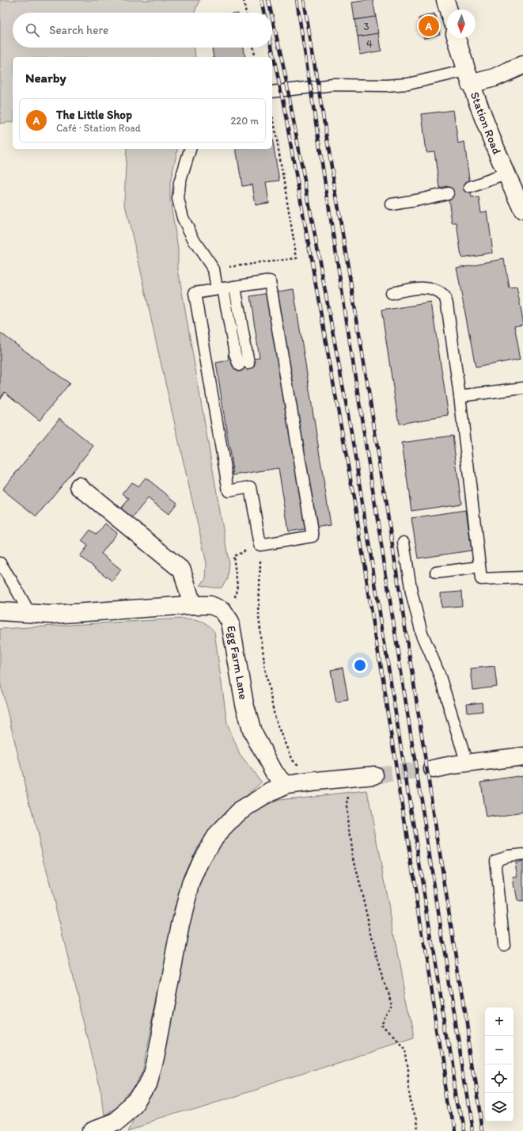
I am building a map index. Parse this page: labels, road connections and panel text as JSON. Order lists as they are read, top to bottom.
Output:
{
  "streets": {
    "street": ["Station Road", "Egg Farm Lane"]
  },
  "house_numbers": ["3", "4"],
  "north": "bottom",
  "page": {
    "search": "Search here",
    "pins": "A",
    "heading": "Nearby",
    "list": [
      {
        "mark": "A",
        "name": "The Little Shop",
        "note": "Café · Station Road",
        "value": "220 m"
      }
    ],
    "map_buttons": ["+", "−"]
  }
}
